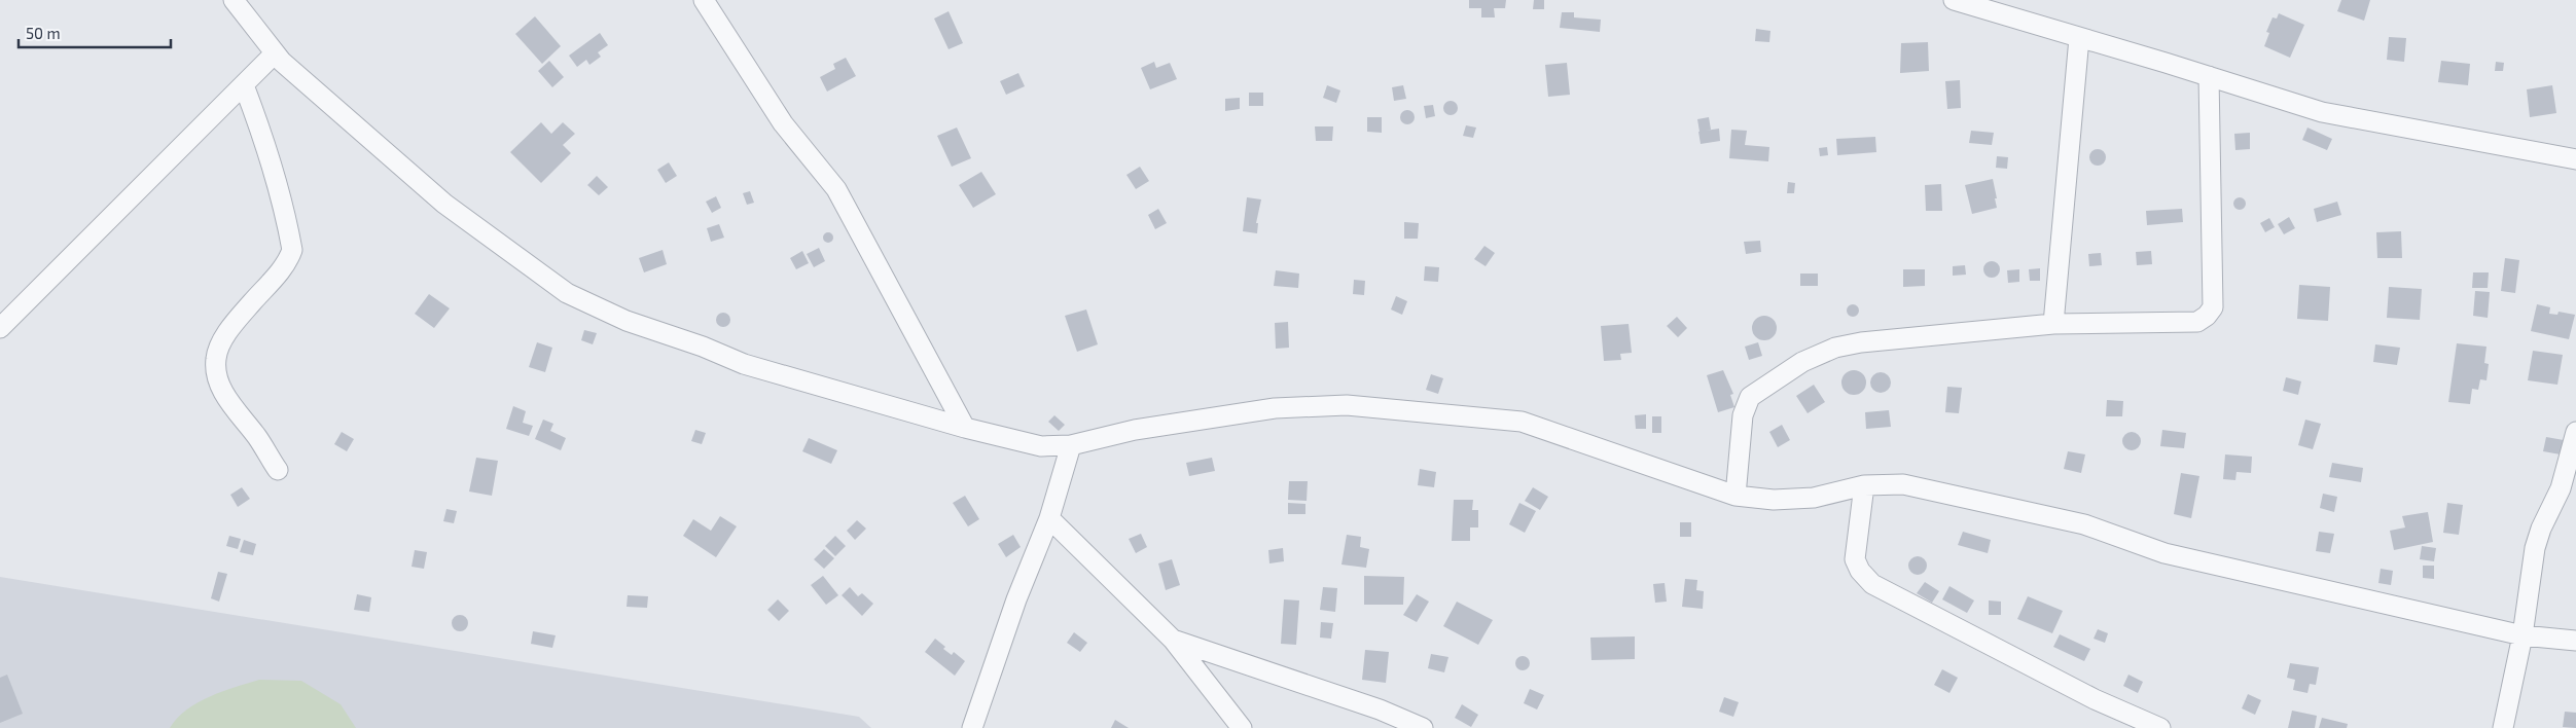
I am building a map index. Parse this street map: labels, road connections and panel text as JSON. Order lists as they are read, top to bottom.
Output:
{
  "scale_bar": "50 m"
}
